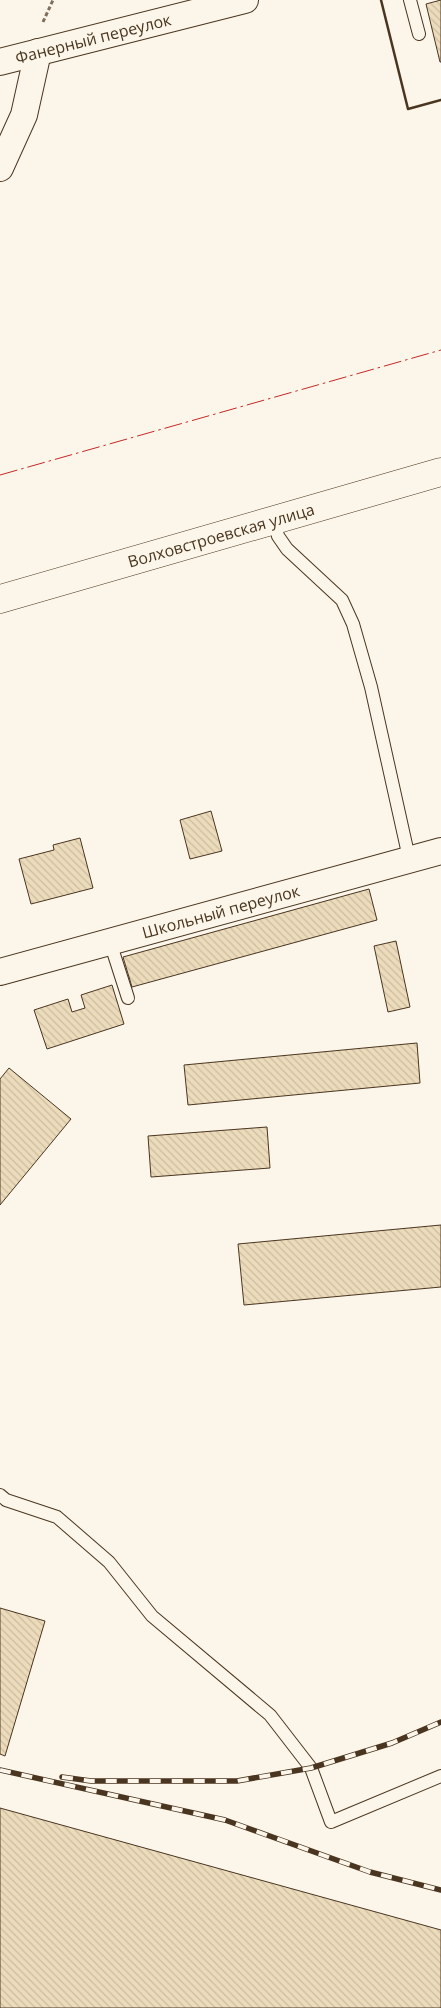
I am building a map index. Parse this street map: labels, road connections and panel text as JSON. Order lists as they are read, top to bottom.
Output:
{
  "streets": {
    "street": ["Фанерный переулок", "Волховстроевская улица", "Школьный переулок"]
  }
}
